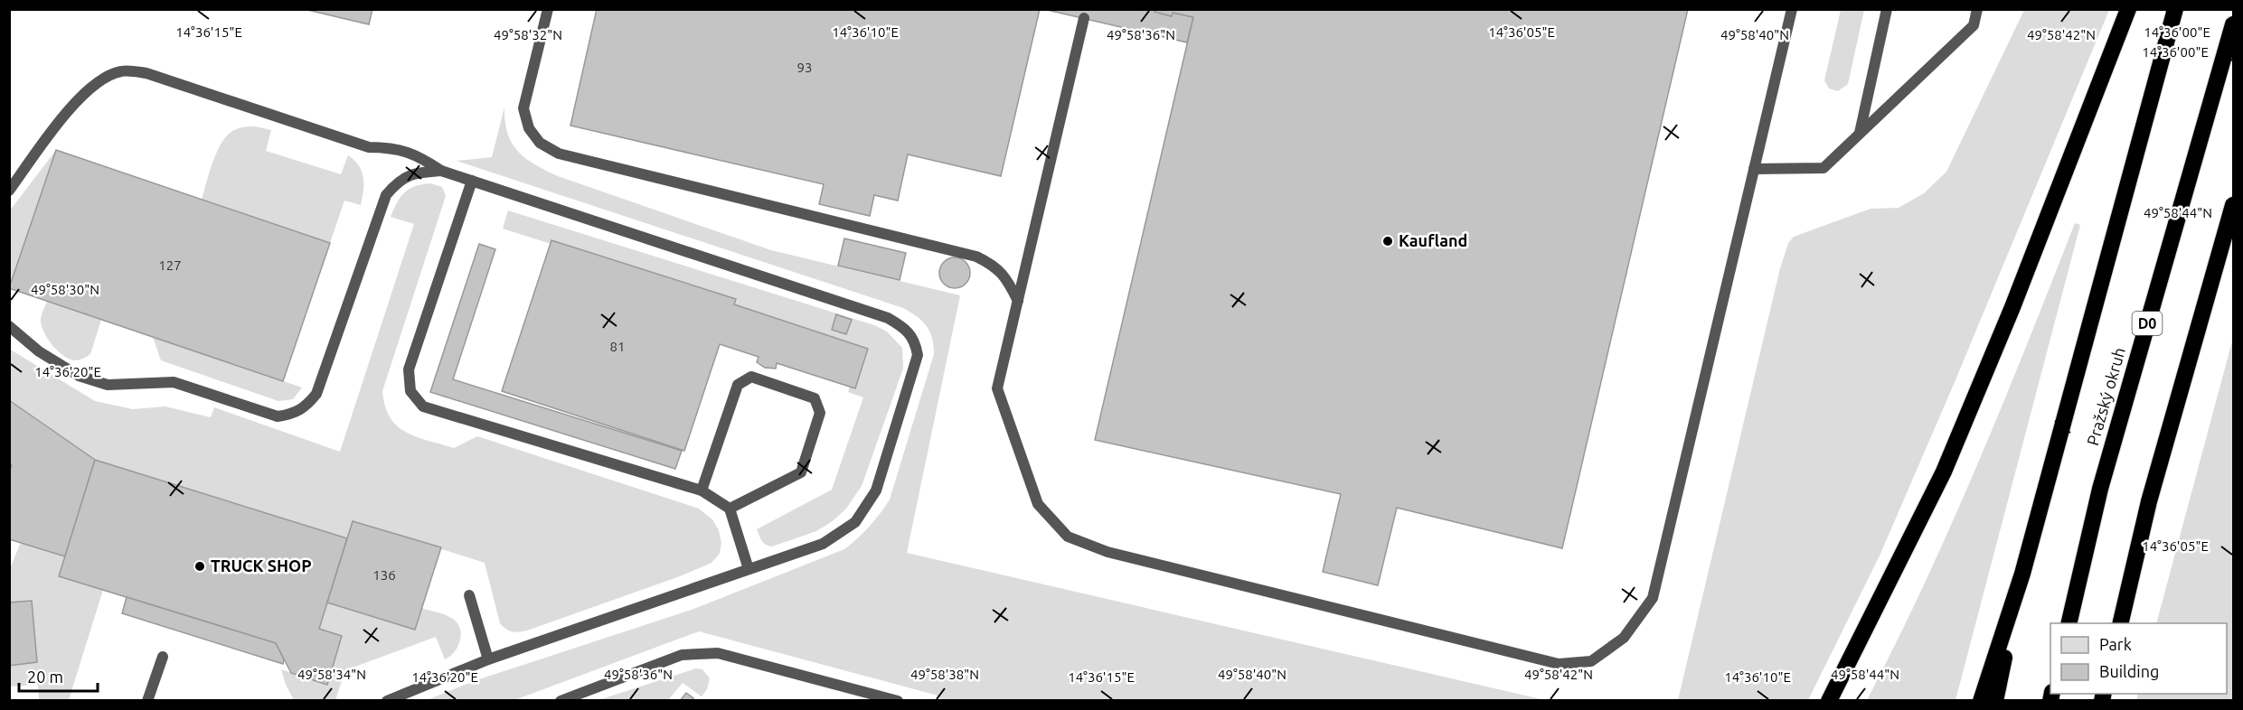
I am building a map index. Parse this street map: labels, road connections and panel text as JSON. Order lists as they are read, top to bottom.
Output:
{
  "streets": {
    "highway": ["D0", "Pražský okruh"]
  },
  "places": ["Kaufland", "TRUCK SHOP"],
  "house_numbers": [
    "93",
    "127",
    "81",
    "136"
  ],
  "legend": ["Park", "Building"],
  "scale_bar": "20 m",
  "coordinates": [
    "14°36'15\"E",
    "14°36'10\"E",
    "14°36'05\"E",
    "14°36'00\"E",
    "49°58'32\"N",
    "49°58'36\"N",
    "49°58'40\"N",
    "49°58'42\"N",
    "49°58'44\"N",
    "49°58'30\"N",
    "14°36'20\"E",
    "49°58'34\"N",
    "49°58'38\"N"
  ]
}
